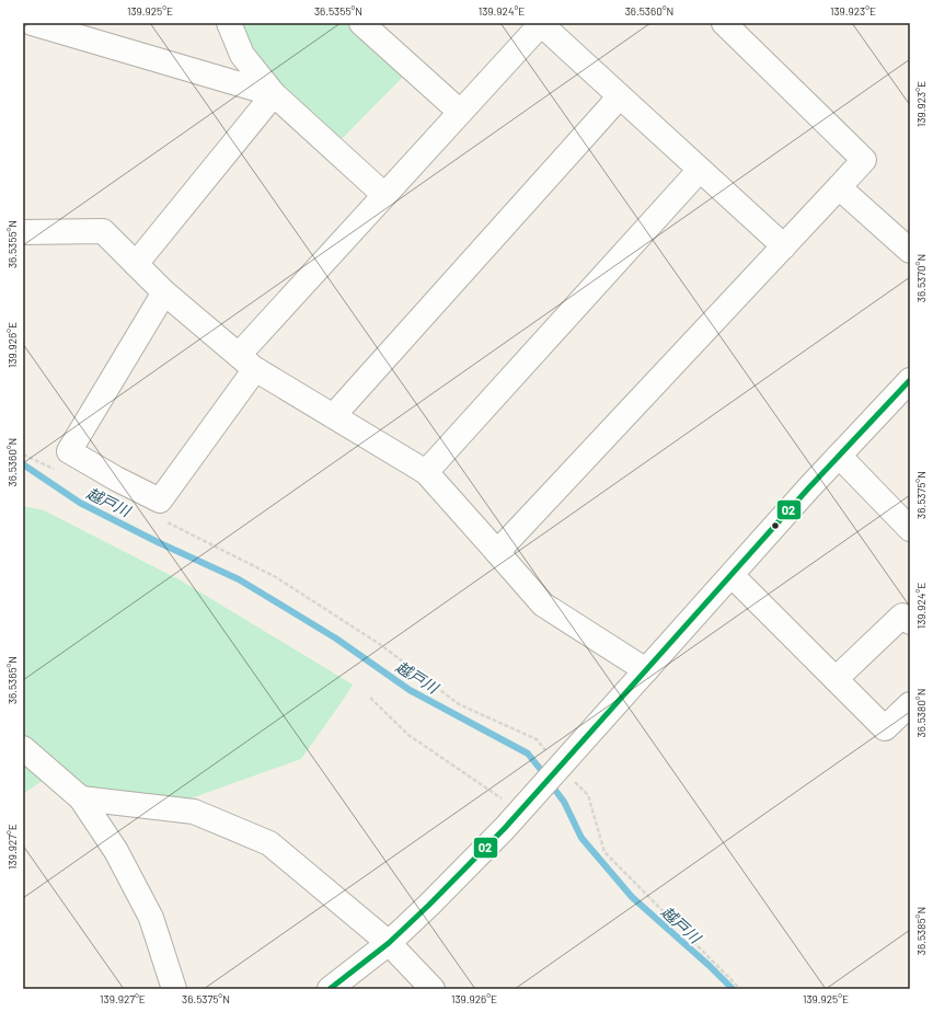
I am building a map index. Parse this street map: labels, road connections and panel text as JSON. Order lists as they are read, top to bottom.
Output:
{
  "water": ["越戸川"],
  "lines": ["transit line 02"],
  "coordinates": [
    "139.925°E",
    "36.5355°N",
    "139.924°E",
    "36.5360°N",
    "139.923°E",
    "36.5370°N",
    "139.926°E",
    "36.5375°N",
    "36.5365°N",
    "36.5380°N",
    "139.927°E",
    "36.5385°N"
  ]
}
